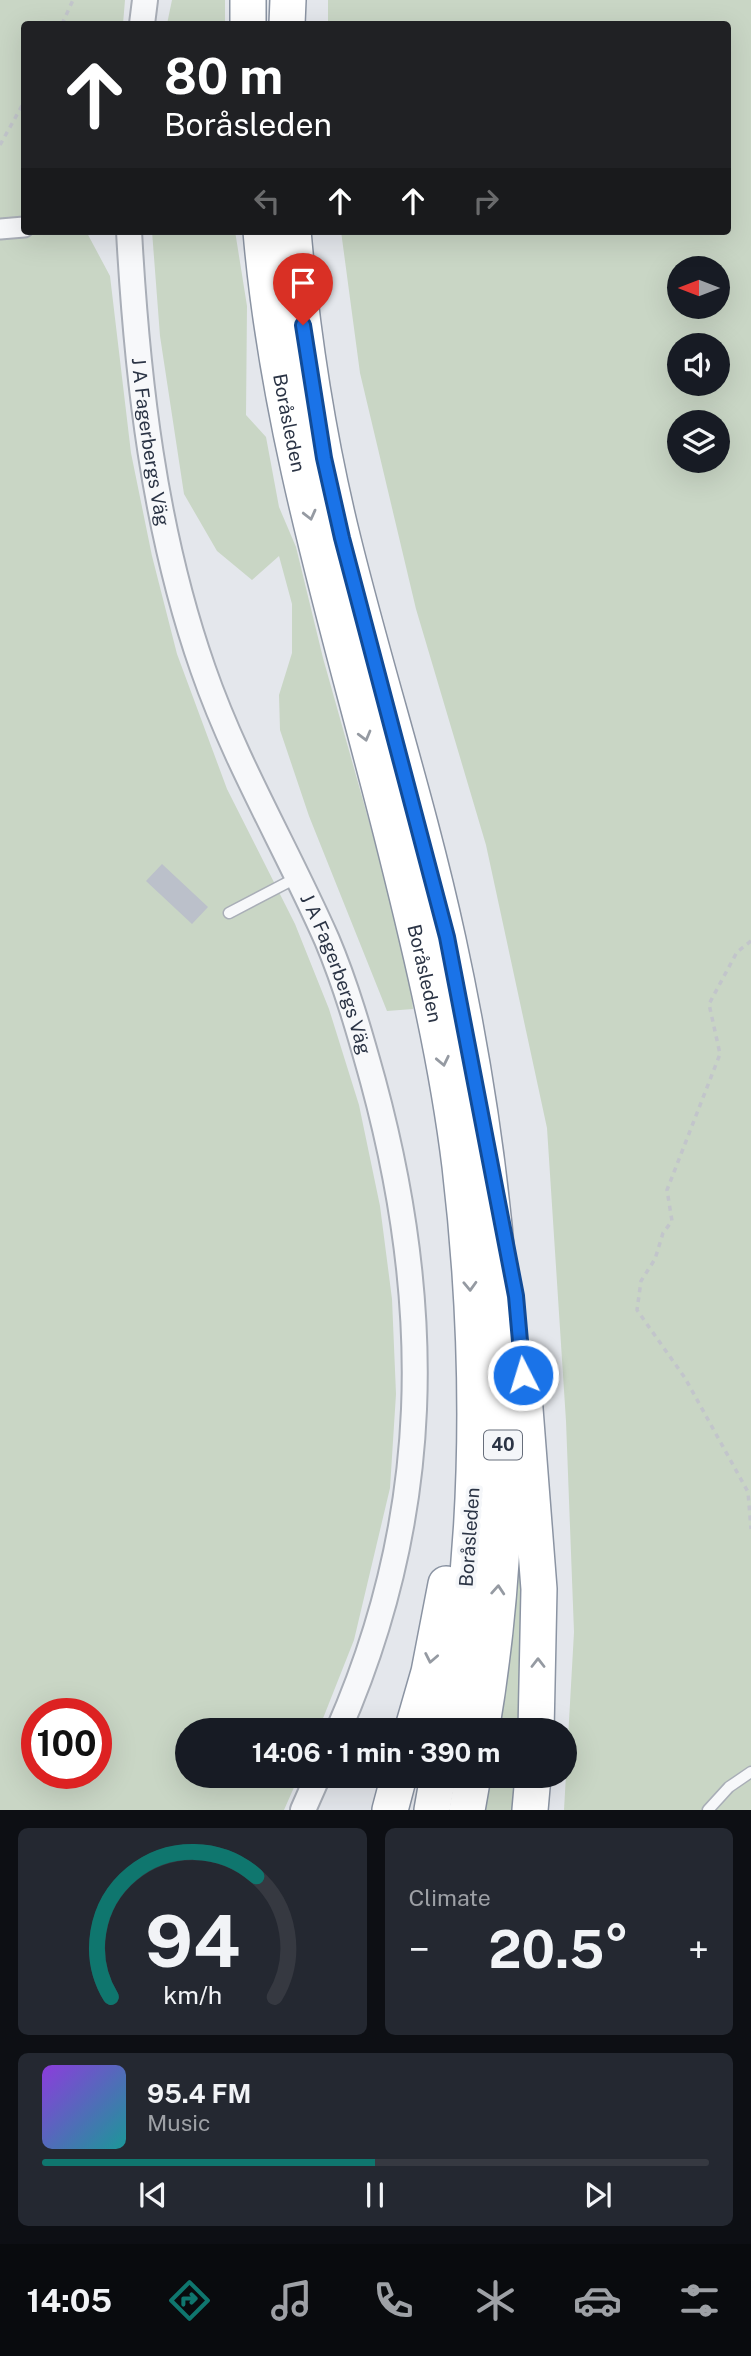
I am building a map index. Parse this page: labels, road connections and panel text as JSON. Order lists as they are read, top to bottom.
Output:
{
  "streets": {
    "highway": ["Boråsleden", "40"],
    "street": ["J A Fagerbergs Väg"]
  },
  "north": "left",
  "page": {
    "turn": ["80 m", "Boråsleden"],
    "limit": "100",
    "trip": "14:06 · 1 min · 390 m",
    "tile": "Climate",
    "heat": ["−", "20.5°", "+"],
    "song": ["95.4 FM", "Music"],
    "tabs": "14:05",
    "gauge": ["94", "km/h"]
  }
}
